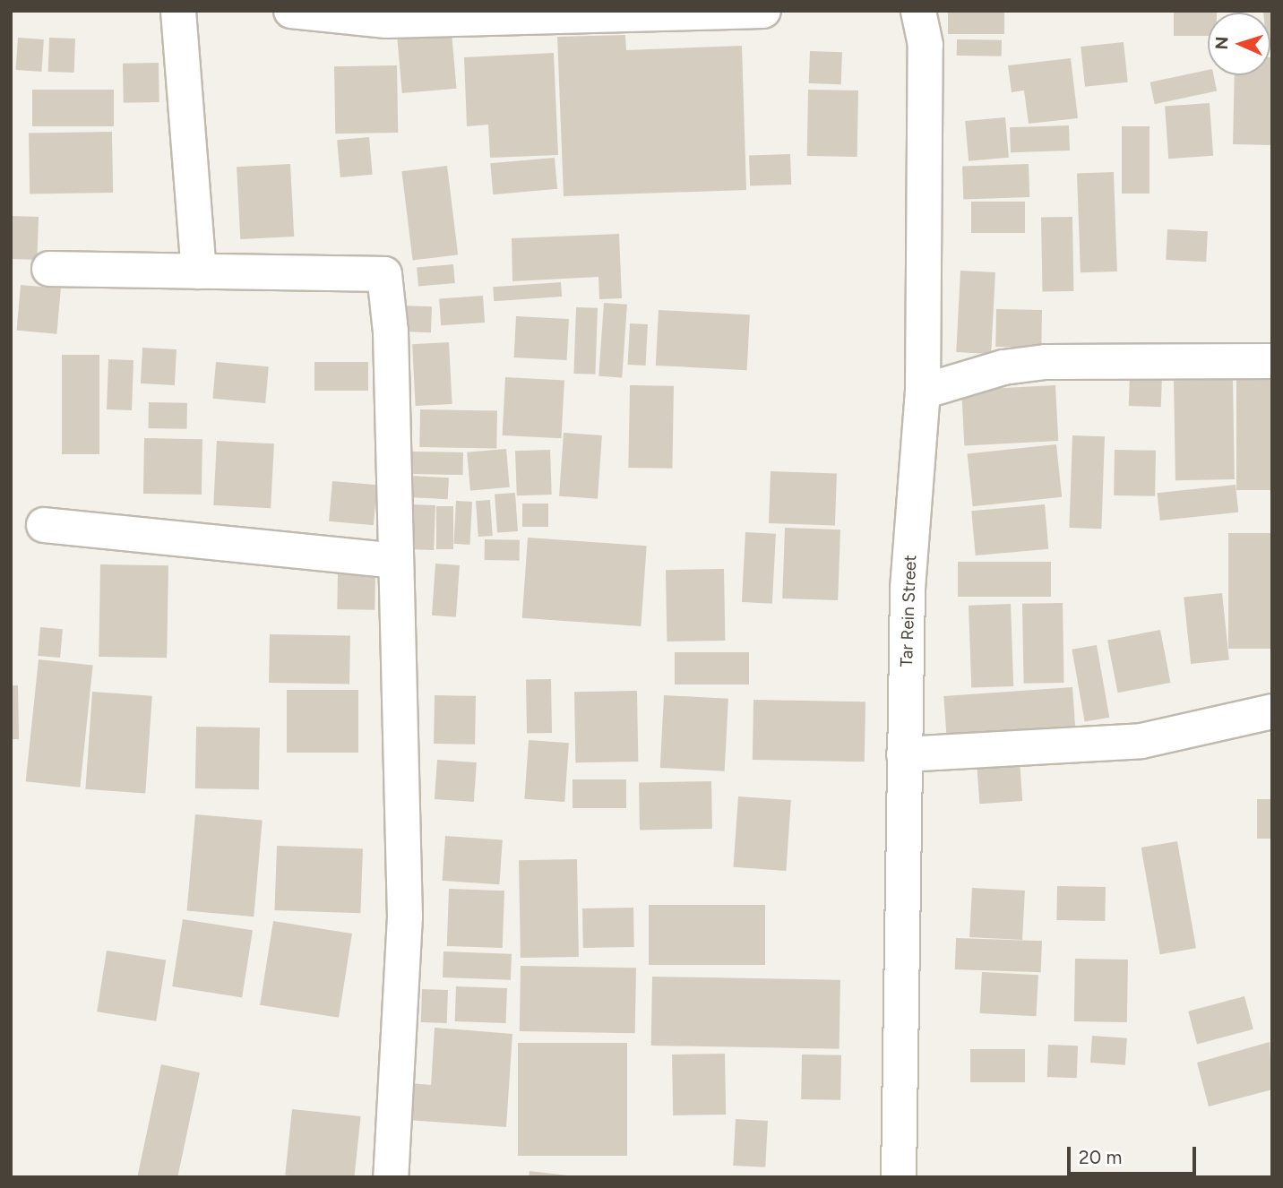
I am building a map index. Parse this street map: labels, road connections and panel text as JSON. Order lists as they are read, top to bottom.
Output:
{
  "streets": {
    "street": ["Tar Rein Street"]
  },
  "scale_bar": "20 m",
  "north": "left"
}
